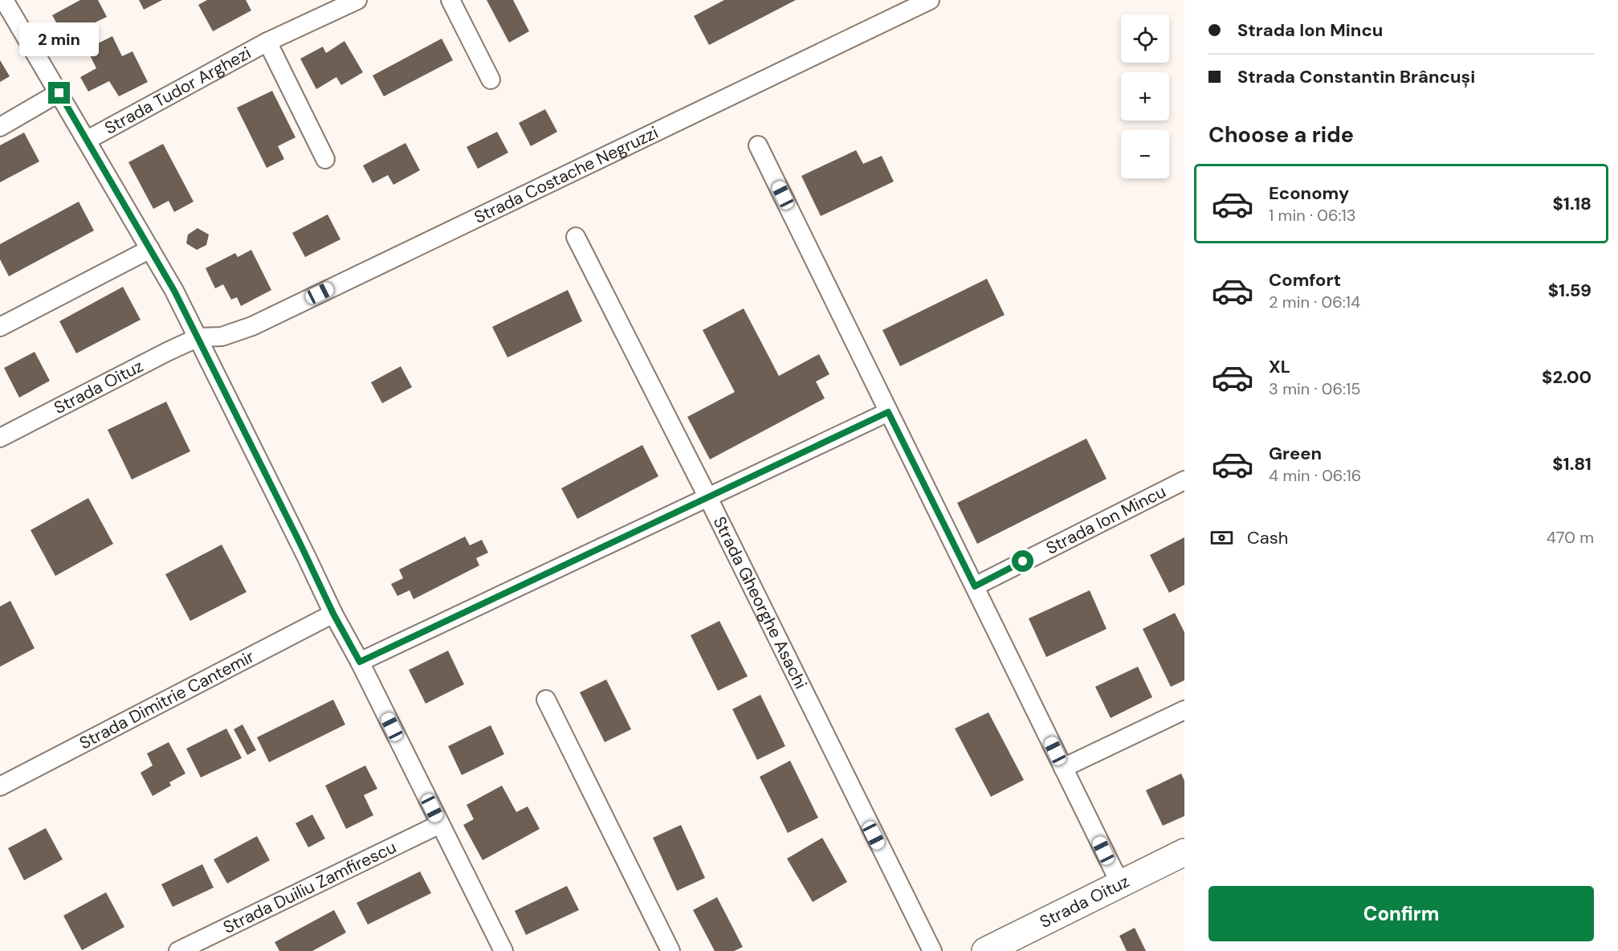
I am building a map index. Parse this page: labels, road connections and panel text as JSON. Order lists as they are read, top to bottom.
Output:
{
  "streets": {
    "main road": ["Strada Oituz"],
    "street": [
      "Strada Tudor Arghezi",
      "Strada Costache Negruzzi",
      "Strada Ion Mincu",
      "Strada Gheorghe Asachi",
      "Strada Dimitrie Cantemir",
      "Strada Duiliu Zamfirescu"
    ]
  },
  "crossings": [
    ["Strada Costache Negruzzi", "Strada Oituz"]
  ],
  "page": {
    "banner": ["Strada Ion Mincu", "Strada Constantin Brâncuși"],
    "map_buttons": ["+", "−"],
    "bubble": "2 min",
    "heading": "Choose a ride",
    "list": [
      {
        "name": "Economy",
        "note": "1 min · 06:13",
        "value": "$1.18"
      },
      {
        "name": "Comfort",
        "note": "2 min · 06:14",
        "value": "$1.59"
      },
      {
        "name": "XL",
        "note": "3 min · 06:15",
        "value": "$2.00"
      },
      {
        "name": "Green",
        "note": "4 min · 06:16",
        "value": "$1.81"
      }
    ],
    "pay": ["Cash", "470 m"],
    "buttons": "Confirm"
  }
}
